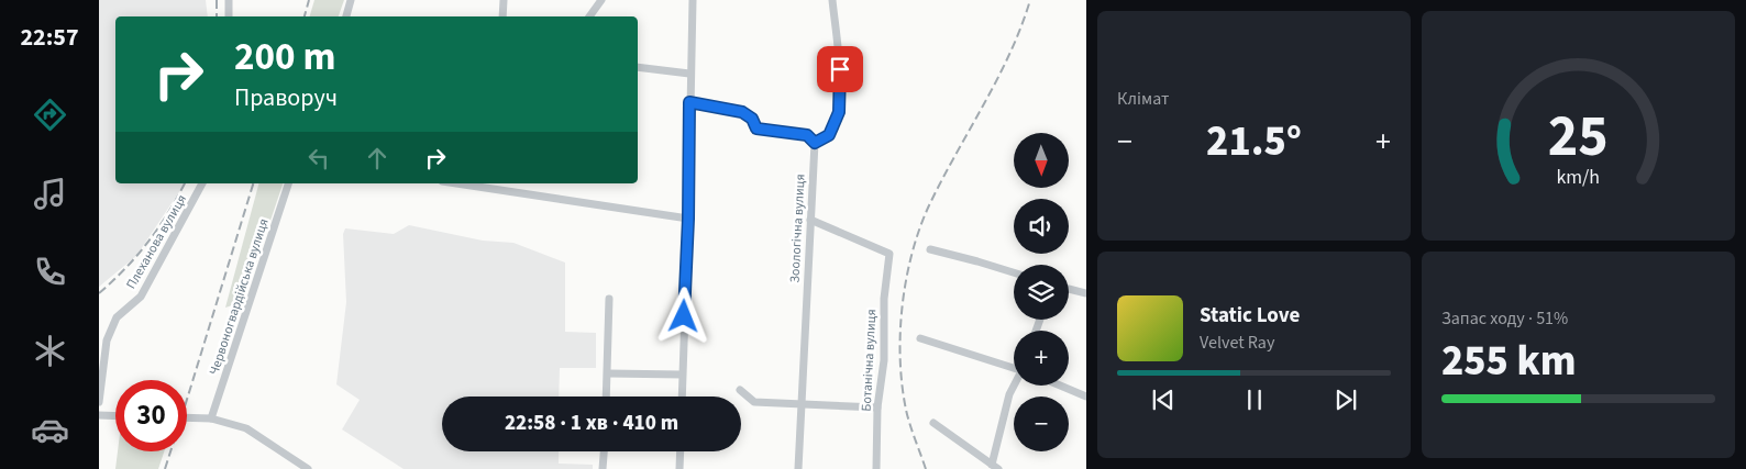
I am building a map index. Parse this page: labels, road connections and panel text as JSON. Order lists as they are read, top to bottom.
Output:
{
  "streets": {
    "street": [
      "Зоологічна вулиця",
      "Плеханова вулиця",
      "Червоногвардійська вулиця",
      "Ботанічна вулиця"
    ]
  },
  "crossings": [
    ["Зоологічна вулиця", "Ботанічна вулиця"]
  ],
  "north": "bottom",
  "page": {
    "tabs": "22:57",
    "tile": [
      "Клімат",
      ["Запас ходу · 51%", "255 km"]
    ],
    "turn": ["200 m", "Праворуч"],
    "heat": ["−", "21.5°", "+"],
    "map_buttons": ["+", "−"],
    "song": ["Static Love", "Velvet Ray"],
    "limit": "30",
    "trip": "22:58 · 1 хв · 410 m",
    "gauge": ["25", "km/h"]
  }
}
